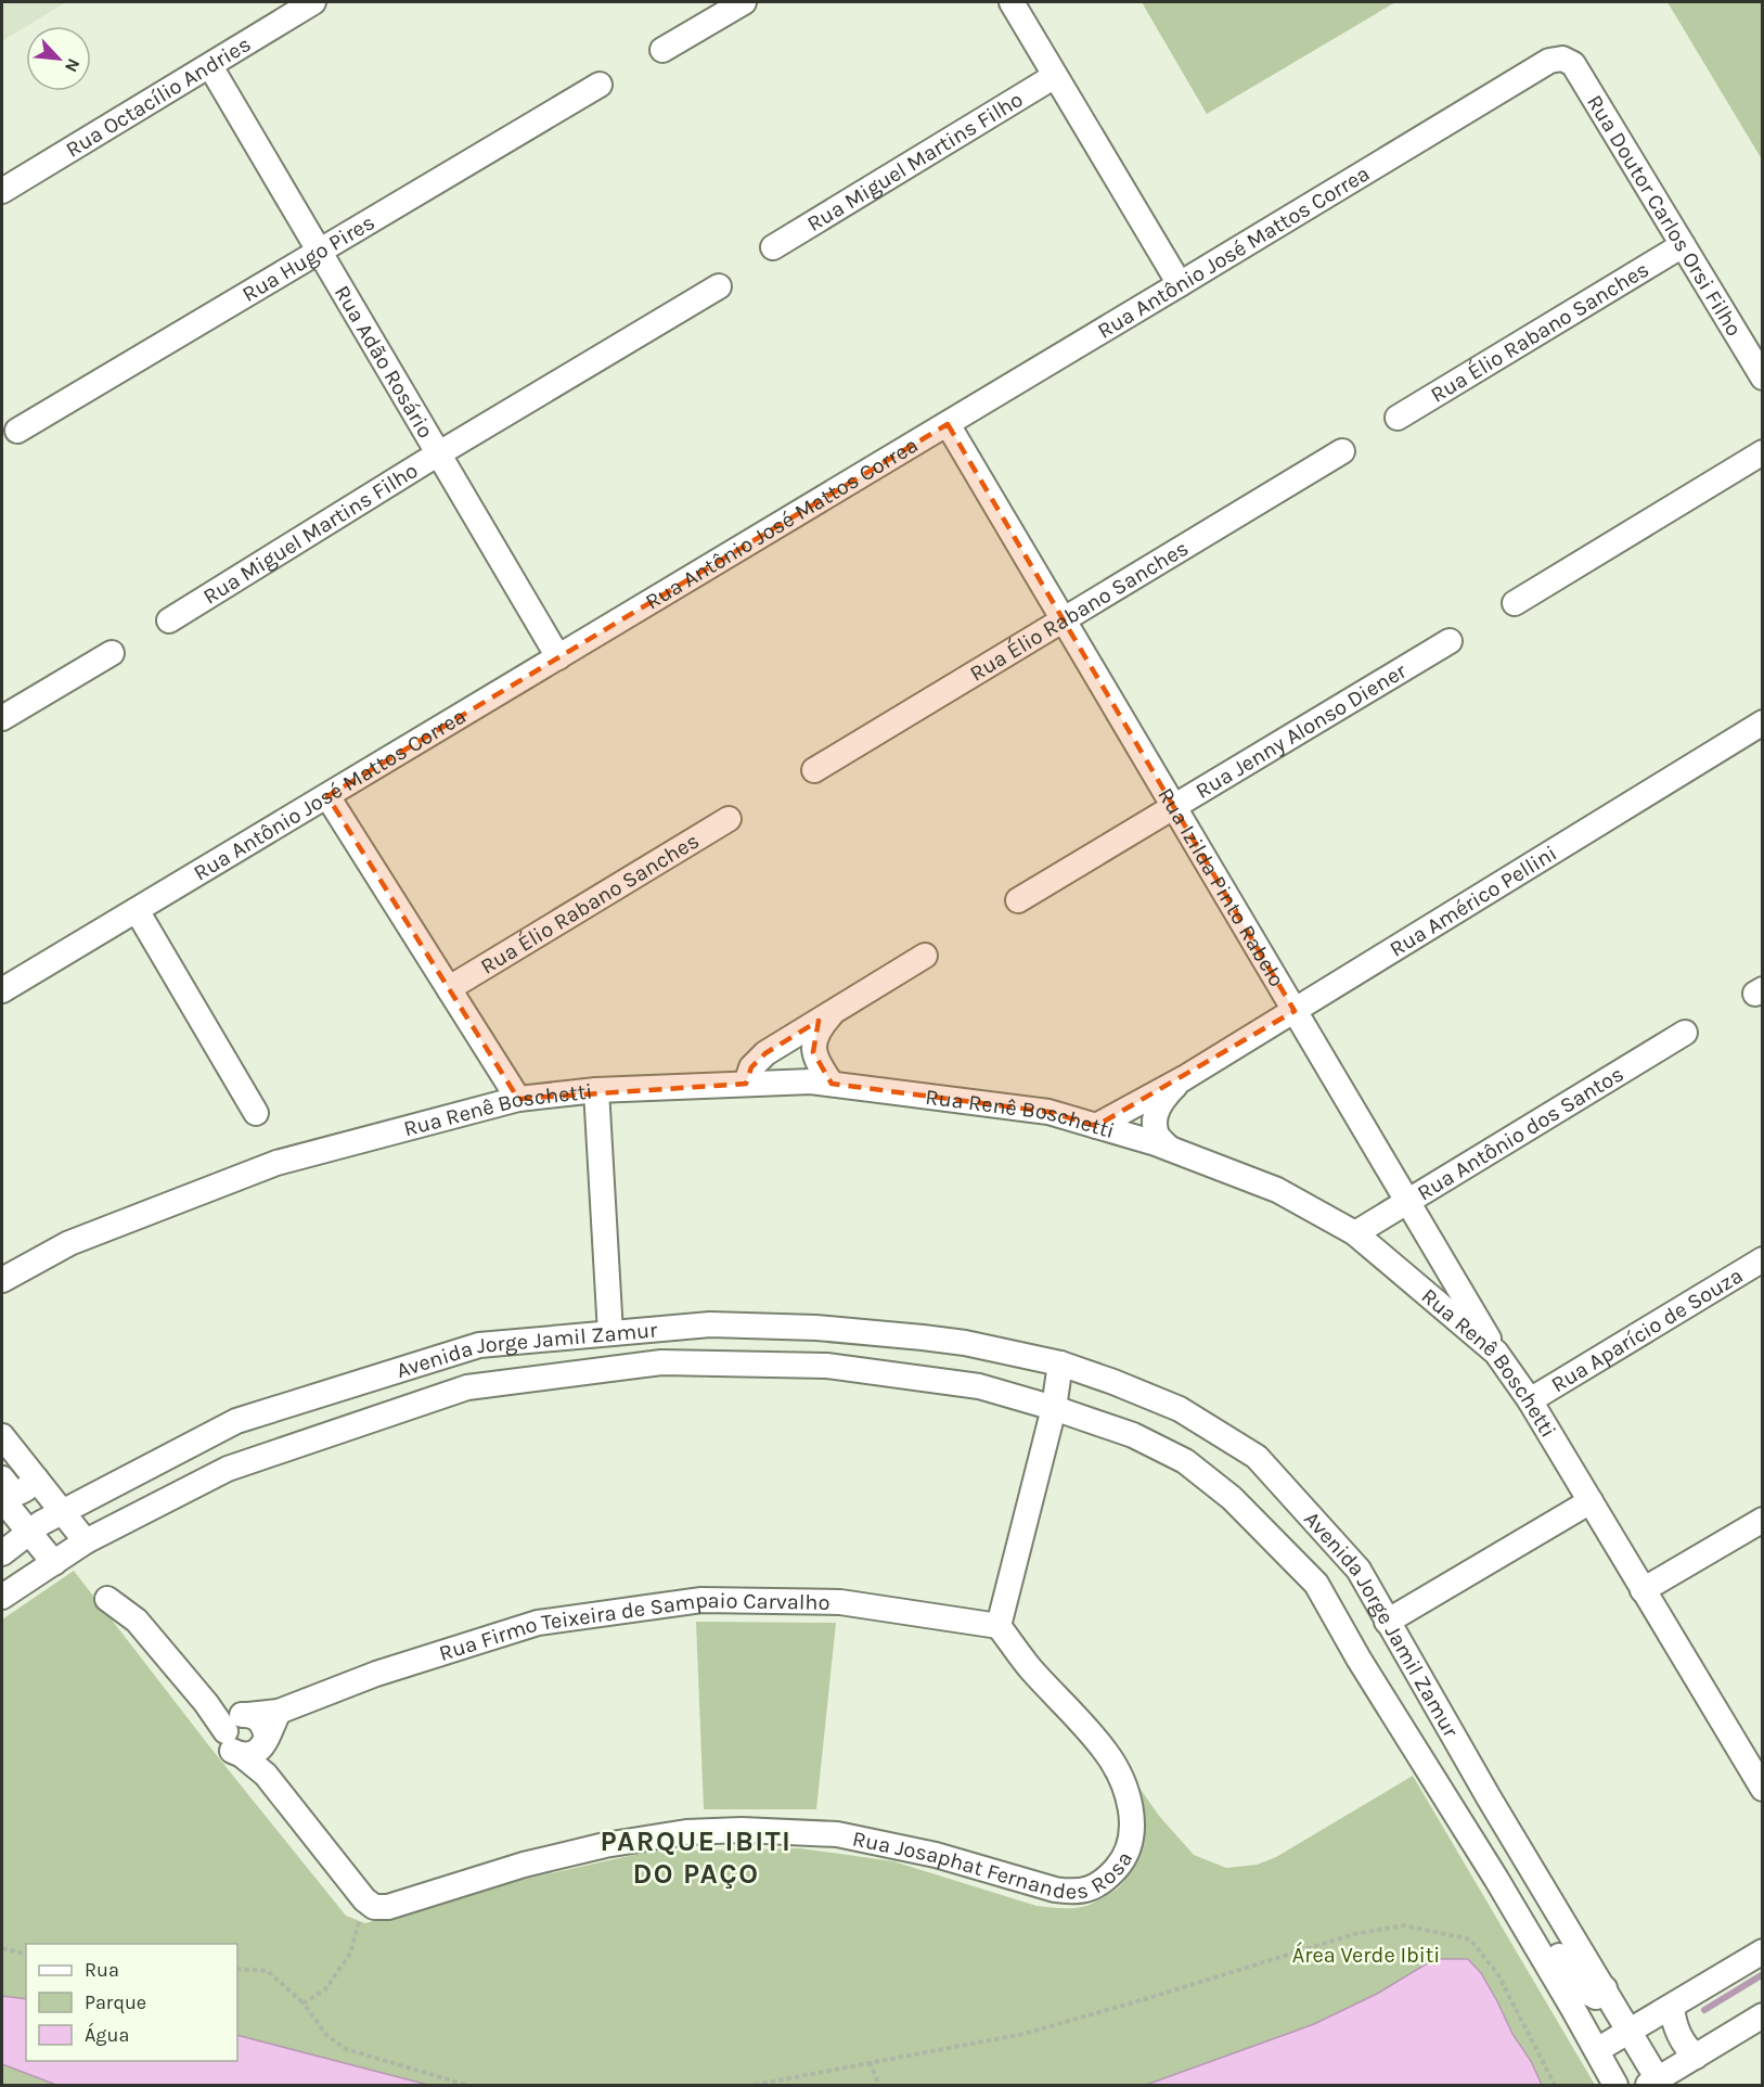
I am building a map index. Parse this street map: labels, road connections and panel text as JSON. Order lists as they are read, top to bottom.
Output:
{
  "streets": {
    "street": [
      "Rua Octacílio Andries",
      "Rua Miguel Martins Filho",
      "Rua Doutor Carlos Orsi Filho",
      "Rua Antônio José Mattos Correa",
      "Rua Hugo Pires",
      "Rua Élio Rabano Sanches",
      "Rua Adão Rosário",
      "Rua Jenny Alonso Diener",
      "Rua Izilda Pinto Rabelo",
      "Rua Américo Pellini",
      "Rua Renê Boschetti",
      "Rua Antônio dos Santos",
      "Rua Aparício de Souza",
      "Avenida Jorge Jamil Zamur",
      "Rua Firmo Teixeira de Sampaio Carvalho",
      "Rua Josaphat Fernandes Rosa"
    ]
  },
  "crossings": [
    ["Rua Octacílio Andries", "Rua Adão Rosário"],
    ["Rua Miguel Martins Filho", "Rua Adão Rosário"],
    ["Rua Doutor Carlos Orsi Filho", "Rua Antônio José Mattos Correa"],
    ["Rua Doutor Carlos Orsi Filho", "Rua Élio Rabano Sanches"],
    ["Rua Antônio José Mattos Correa", "Rua Adão Rosário"],
    ["Rua Antônio José Mattos Correa", "Rua Izilda Pinto Rabelo"],
    ["Rua Hugo Pires", "Rua Adão Rosário"],
    ["Rua Élio Rabano Sanches", "Rua Izilda Pinto Rabelo"],
    ["Rua Jenny Alonso Diener", "Rua Izilda Pinto Rabelo"],
    ["Rua Izilda Pinto Rabelo", "Rua Américo Pellini"],
    ["Rua Izilda Pinto Rabelo", "Rua Renê Boschetti"],
    ["Rua Izilda Pinto Rabelo", "Rua Antônio dos Santos"],
    ["Rua Américo Pellini", "Rua Renê Boschetti"],
    ["Rua Renê Boschetti", "Rua Antônio dos Santos"],
    ["Rua Renê Boschetti", "Rua Aparício de Souza"],
    ["Rua Firmo Teixeira de Sampaio Carvalho", "Rua Josaphat Fernandes Rosa"]
  ],
  "districts": ["PARQUE IBITI DO PAÇO"],
  "parks": ["Área Verde Ibiti"],
  "legend": ["Rua", "Parque", "Água"],
  "north": "bottom right"
}
